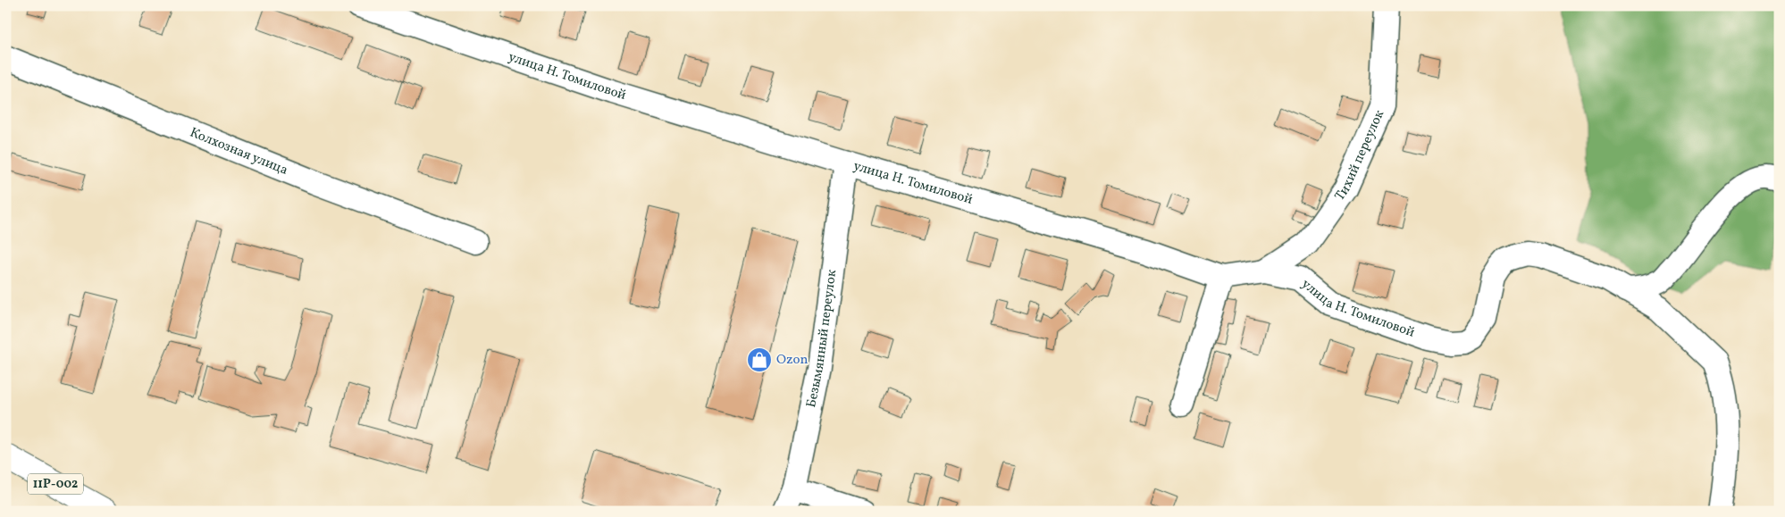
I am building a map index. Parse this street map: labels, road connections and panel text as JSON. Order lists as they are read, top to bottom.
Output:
{
  "streets": {
    "main road": ["11Р-002"],
    "street": [
      "улица Н. Томиловой",
      "Колхозная улица",
      "Тихий переулок",
      "Безымянный переулок"
    ]
  },
  "crossings": [
    ["улица Н. Томиловой", "Тихий переулок"],
    ["улица Н. Томиловой", "Безымянный переулок"]
  ],
  "places": {
    "shop": ["Ozon"]
  }
}
